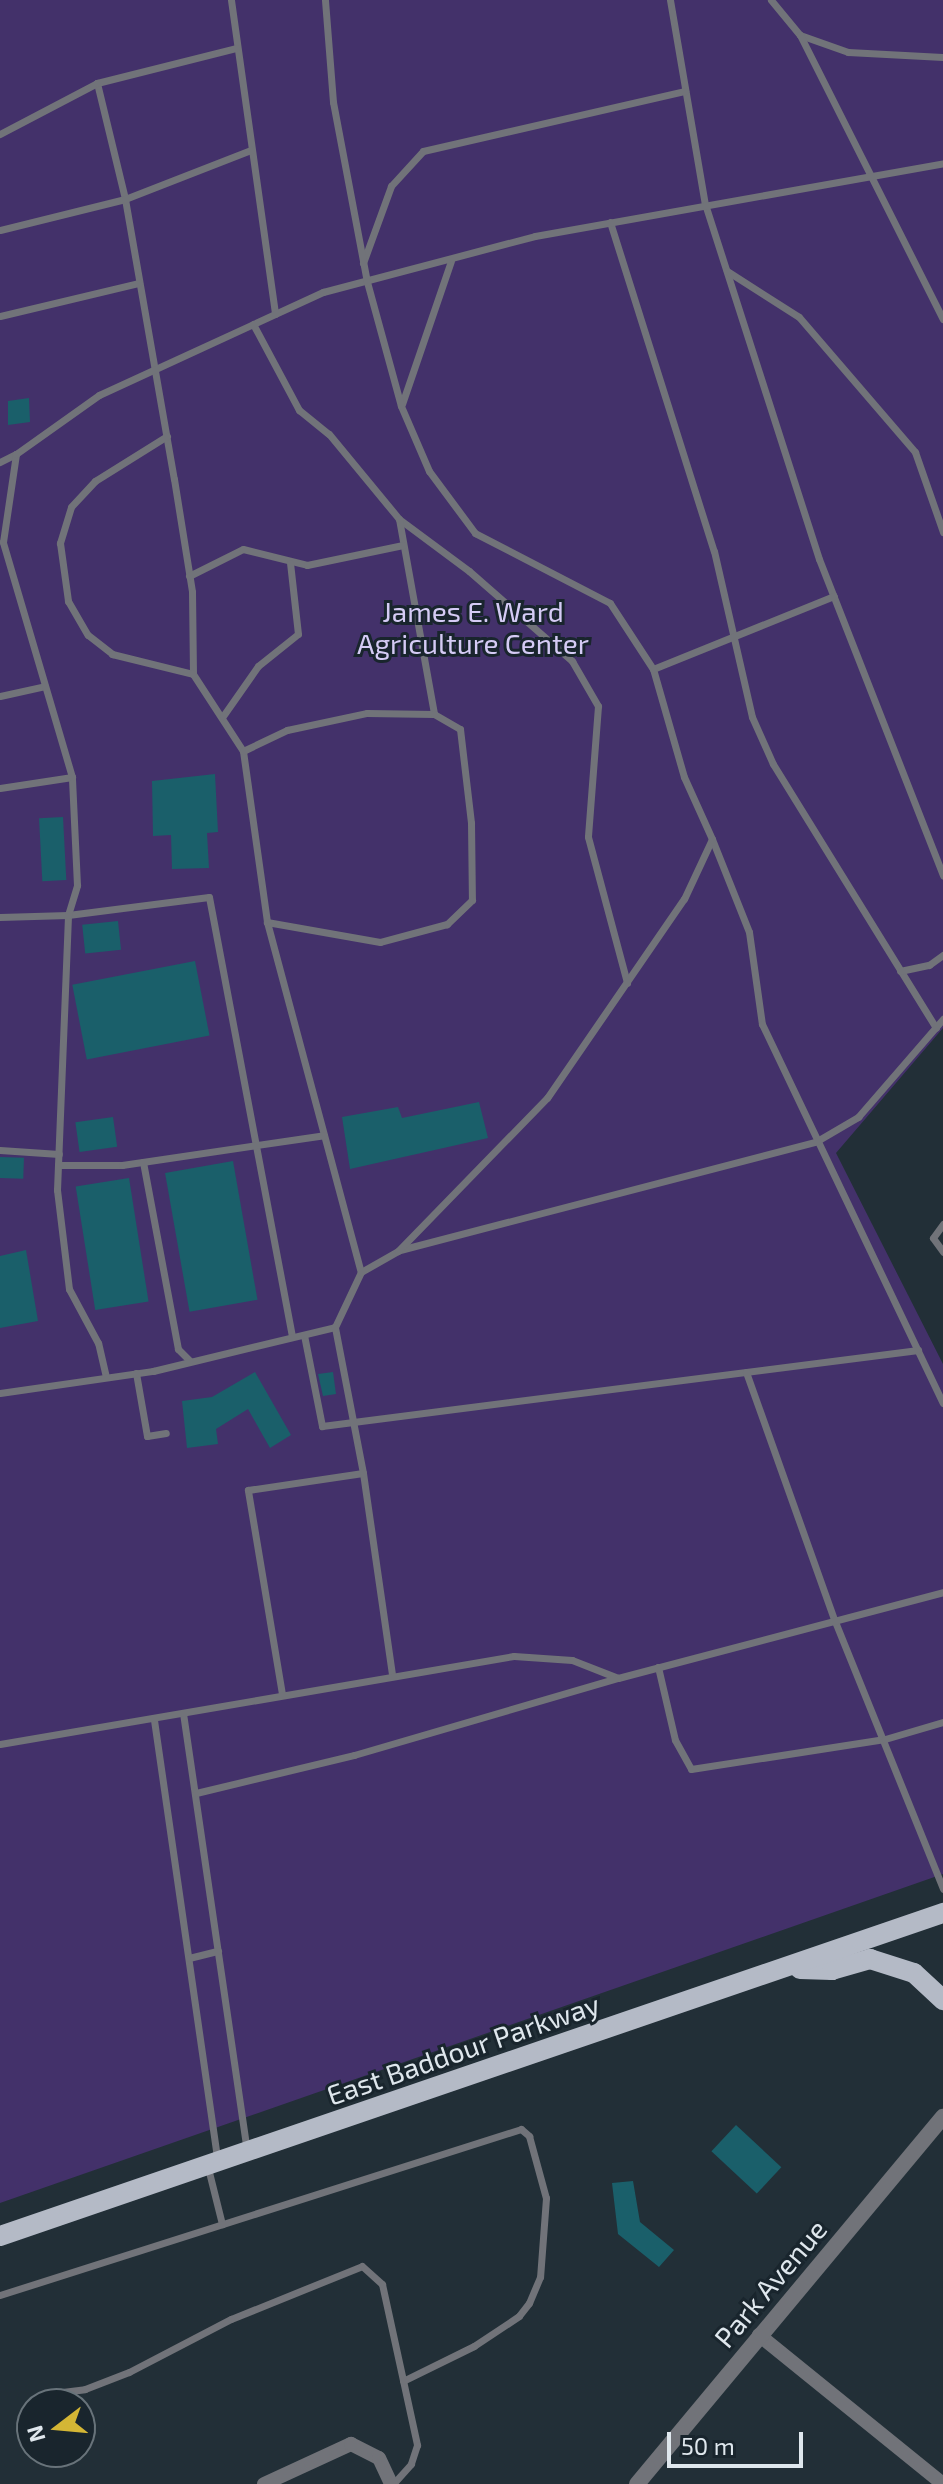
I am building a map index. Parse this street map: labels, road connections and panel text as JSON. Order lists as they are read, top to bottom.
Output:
{
  "streets": {
    "main road": ["East Baddour Parkway"],
    "street": ["Park Avenue"]
  },
  "parks": ["James E. Ward Agriculture Center"],
  "scale_bar": "50 m",
  "north": "left"
}
